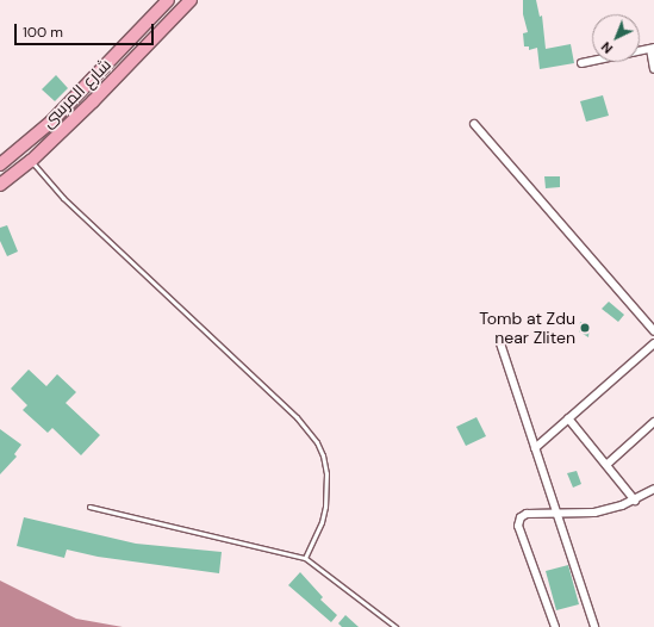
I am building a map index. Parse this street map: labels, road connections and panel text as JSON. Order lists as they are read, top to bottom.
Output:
{
  "streets": {
    "main road": ["شارع المرسى"]
  },
  "places": ["Tomb at Zdu near Zliten"],
  "scale_bar": "100 m",
  "north": "bottom left"
}
